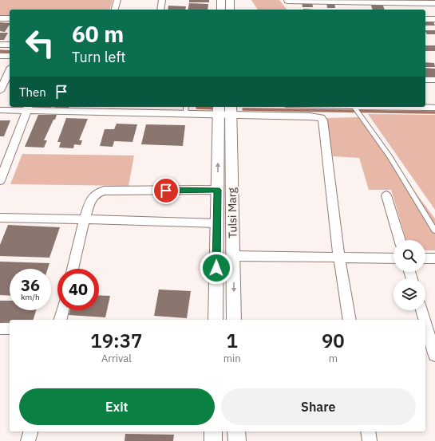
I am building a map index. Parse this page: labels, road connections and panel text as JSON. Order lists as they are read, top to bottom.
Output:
{
  "streets": {
    "street": ["Tulsi Marg"]
  },
  "page": {
    "turn": ["60 m", "Turn left"],
    "then": "Then",
    "speed": "36 km/h",
    "limit": "40",
    "eta": [
      "19:37",
      "Arrival",
      "1",
      "min",
      "90",
      "m"
    ],
    "buttons": ["Exit", "Share"]
  }
}
